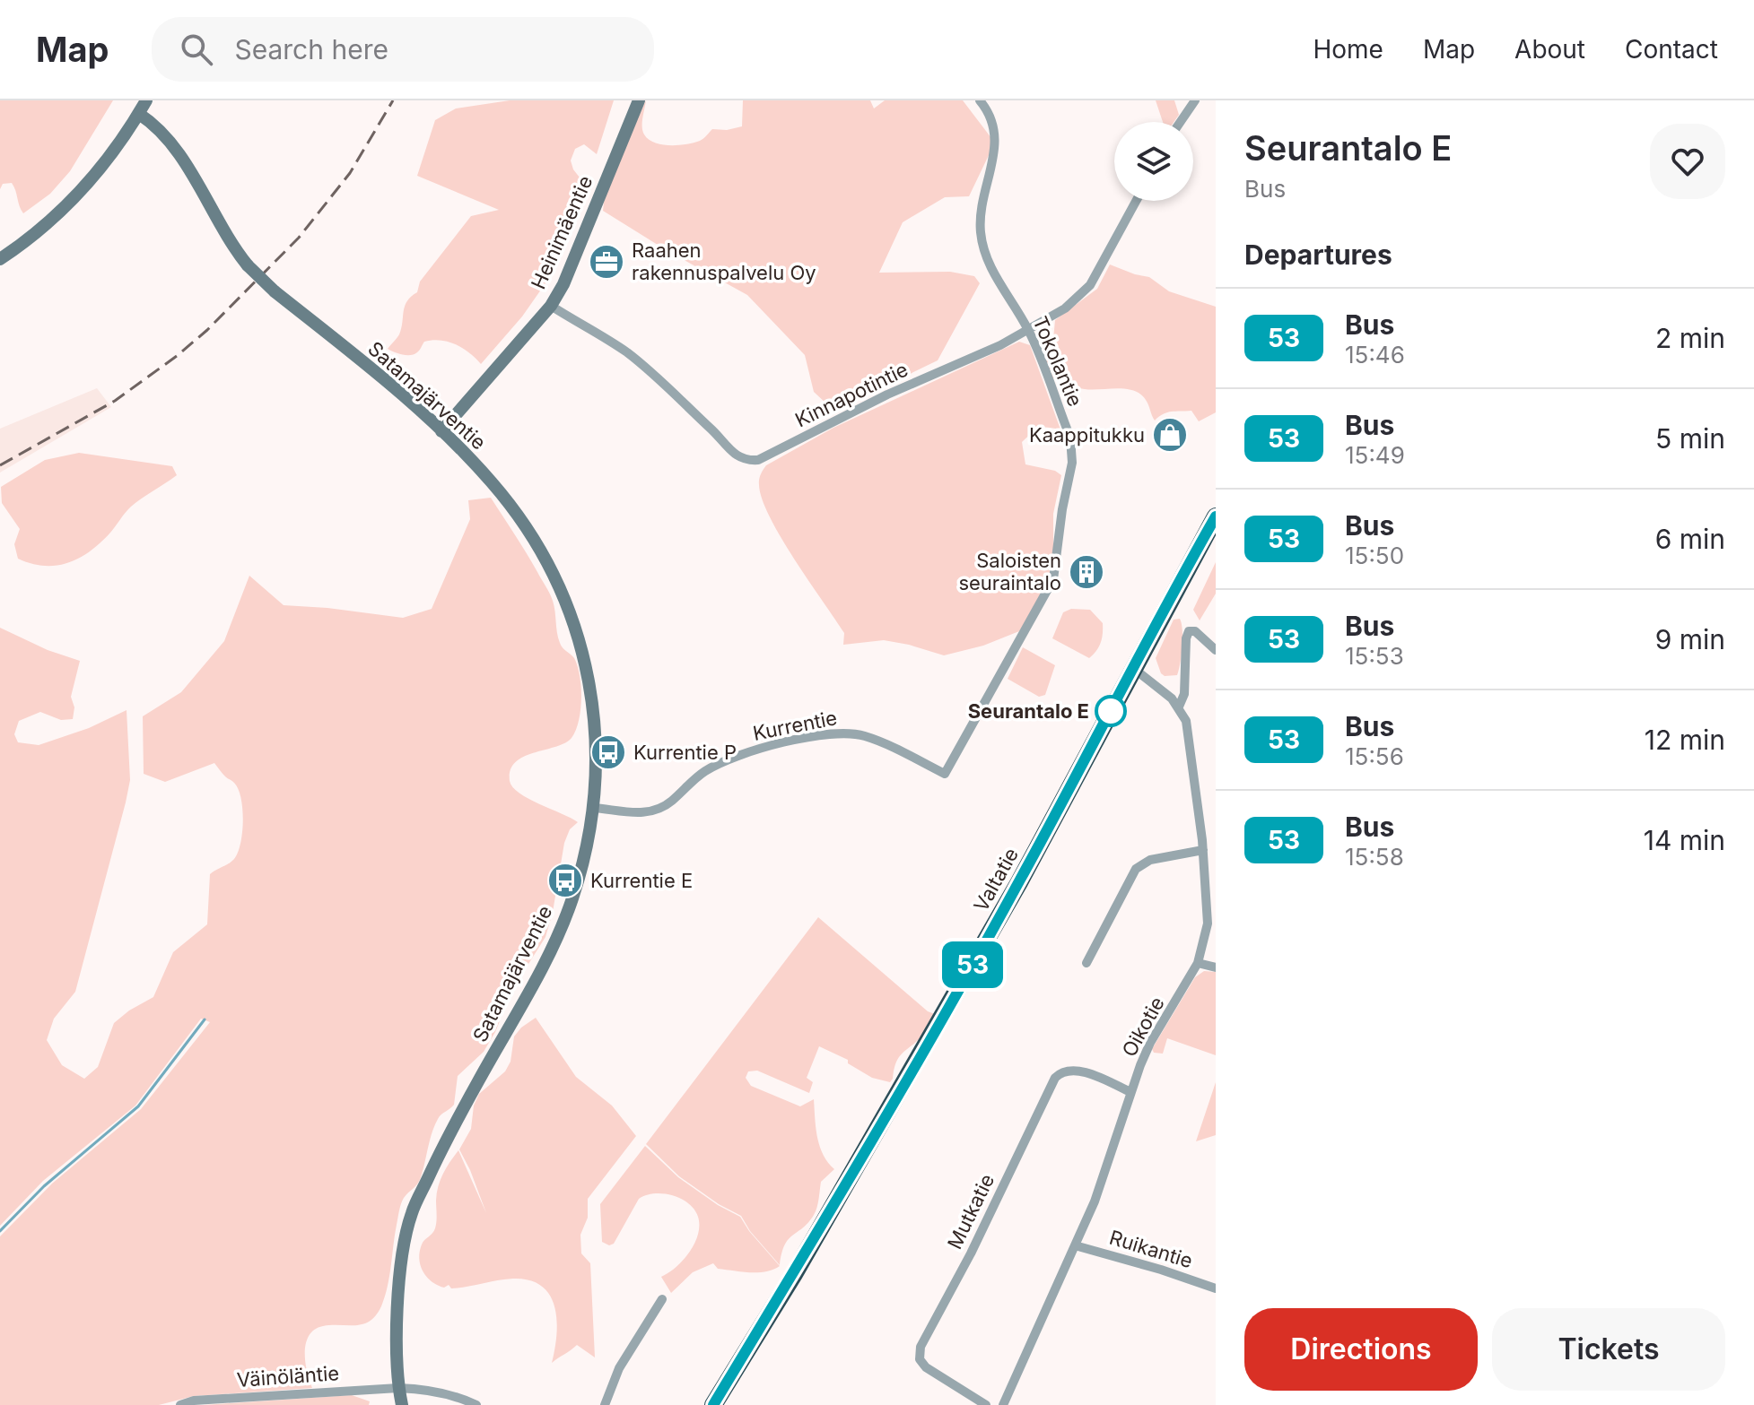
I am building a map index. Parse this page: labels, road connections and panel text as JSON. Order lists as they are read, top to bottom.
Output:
{
  "streets": {
    "highway": ["Valtatie"],
    "street": [
      "Heinimäentie",
      "Tokolantie",
      "Kinnapotintie",
      "Satamajärventie",
      "Kurrentie",
      "Oikotie",
      "Mutkatie",
      "Ruikantie",
      "Väinöläntie"
    ]
  },
  "crossings": [
    ["Heinimäentie", "Kinnapotintie"],
    ["Heinimäentie", "Satamajärventie"],
    ["Tokolantie", "Kinnapotintie"],
    ["Tokolantie", "Kurrentie"],
    ["Satamajärventie", "Kurrentie"],
    ["Satamajärventie", "Väinöläntie"],
    ["Oikotie", "Mutkatie"],
    ["Oikotie", "Ruikantie"]
  ],
  "places": {
    "office": ["Raahen rakennuspalvelu Oy"],
    "shop": ["Kaappitukku"],
    "building": ["Saloisten seuraintalo"],
    "other": ["Seurantalo E"],
    "bus stop": ["Kurrentie P", "Kurrentie E"]
  },
  "lines": ["bus line 53"],
  "page": {
    "header": "Map",
    "search": "Search here",
    "nav": [
      "Home",
      "Map",
      "About",
      "Contact"
    ],
    "on_map": "53",
    "heading": [
      ["Seurantalo E", "Bus"],
      "Departures"
    ],
    "list": [
      {
        "mark": "53",
        "name": "Bus",
        "note": "15:46",
        "value": "2 min"
      },
      {
        "mark": "53",
        "name": "Bus",
        "note": "15:49",
        "value": "5 min"
      },
      {
        "mark": "53",
        "name": "Bus",
        "note": "15:50",
        "value": "6 min"
      },
      {
        "mark": "53",
        "name": "Bus",
        "note": "15:53",
        "value": "9 min"
      },
      {
        "mark": "53",
        "name": "Bus",
        "note": "15:56",
        "value": "12 min"
      },
      {
        "mark": "53",
        "name": "Bus",
        "note": "15:58",
        "value": "14 min"
      }
    ],
    "buttons": ["Directions", "Tickets"]
  }
}
